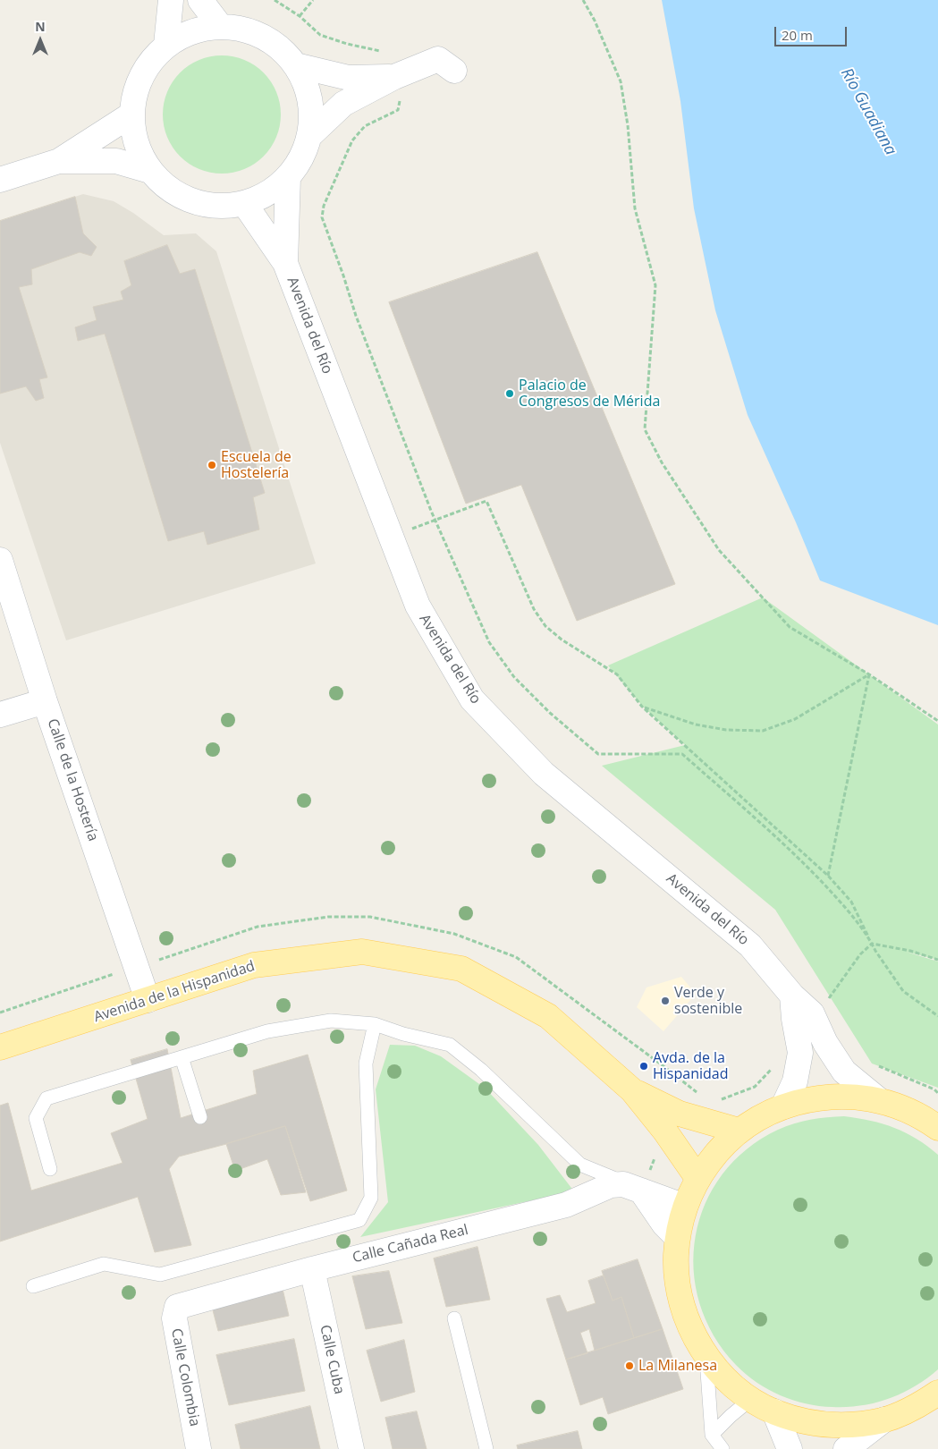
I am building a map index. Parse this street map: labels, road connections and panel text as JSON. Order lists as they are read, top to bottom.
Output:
{
  "streets": {
    "main road": ["Avenida de la Hispanidad"],
    "street": [
      "Avenida del Río",
      "Calle de la Hostería",
      "Calle Cañada Real",
      "Calle Cuba",
      "Calle Colombia"
    ]
  },
  "crossings": [
    ["Calle de la Hostería", "Avenida de la Hispanidad"],
    ["Calle Cañada Real", "Calle Cuba"],
    ["Calle Cañada Real", "Calle Colombia"]
  ],
  "water": ["Río Guadiana"],
  "places": [
    "Palacio de Congresos de Mérida",
    "Escuela de Hostelería",
    "Verde y sostenible",
    "Avda. de la Hispanidad",
    "La Milanesa"
  ],
  "scale_bar": "20 m",
  "north": "top"
}
